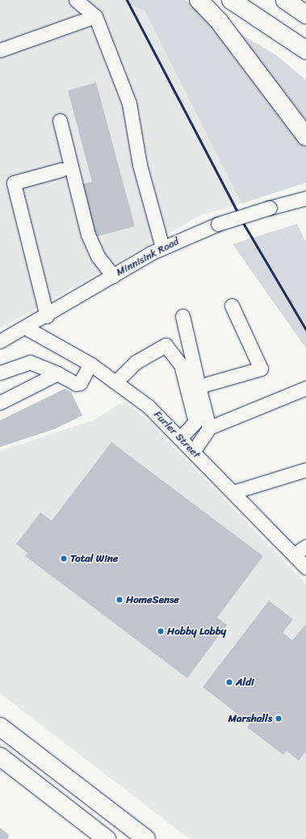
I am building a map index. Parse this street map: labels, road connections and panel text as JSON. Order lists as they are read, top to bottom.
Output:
{
  "streets": {
    "street": ["Minnisink Road", "Furler Street"]
  },
  "crossings": [
    ["Minnisink Road", "Furler Street"]
  ],
  "places": [
    "Total Wine",
    "HomeSense",
    "Hobby Lobby",
    "Aldi",
    "Marshalls"
  ]
}
